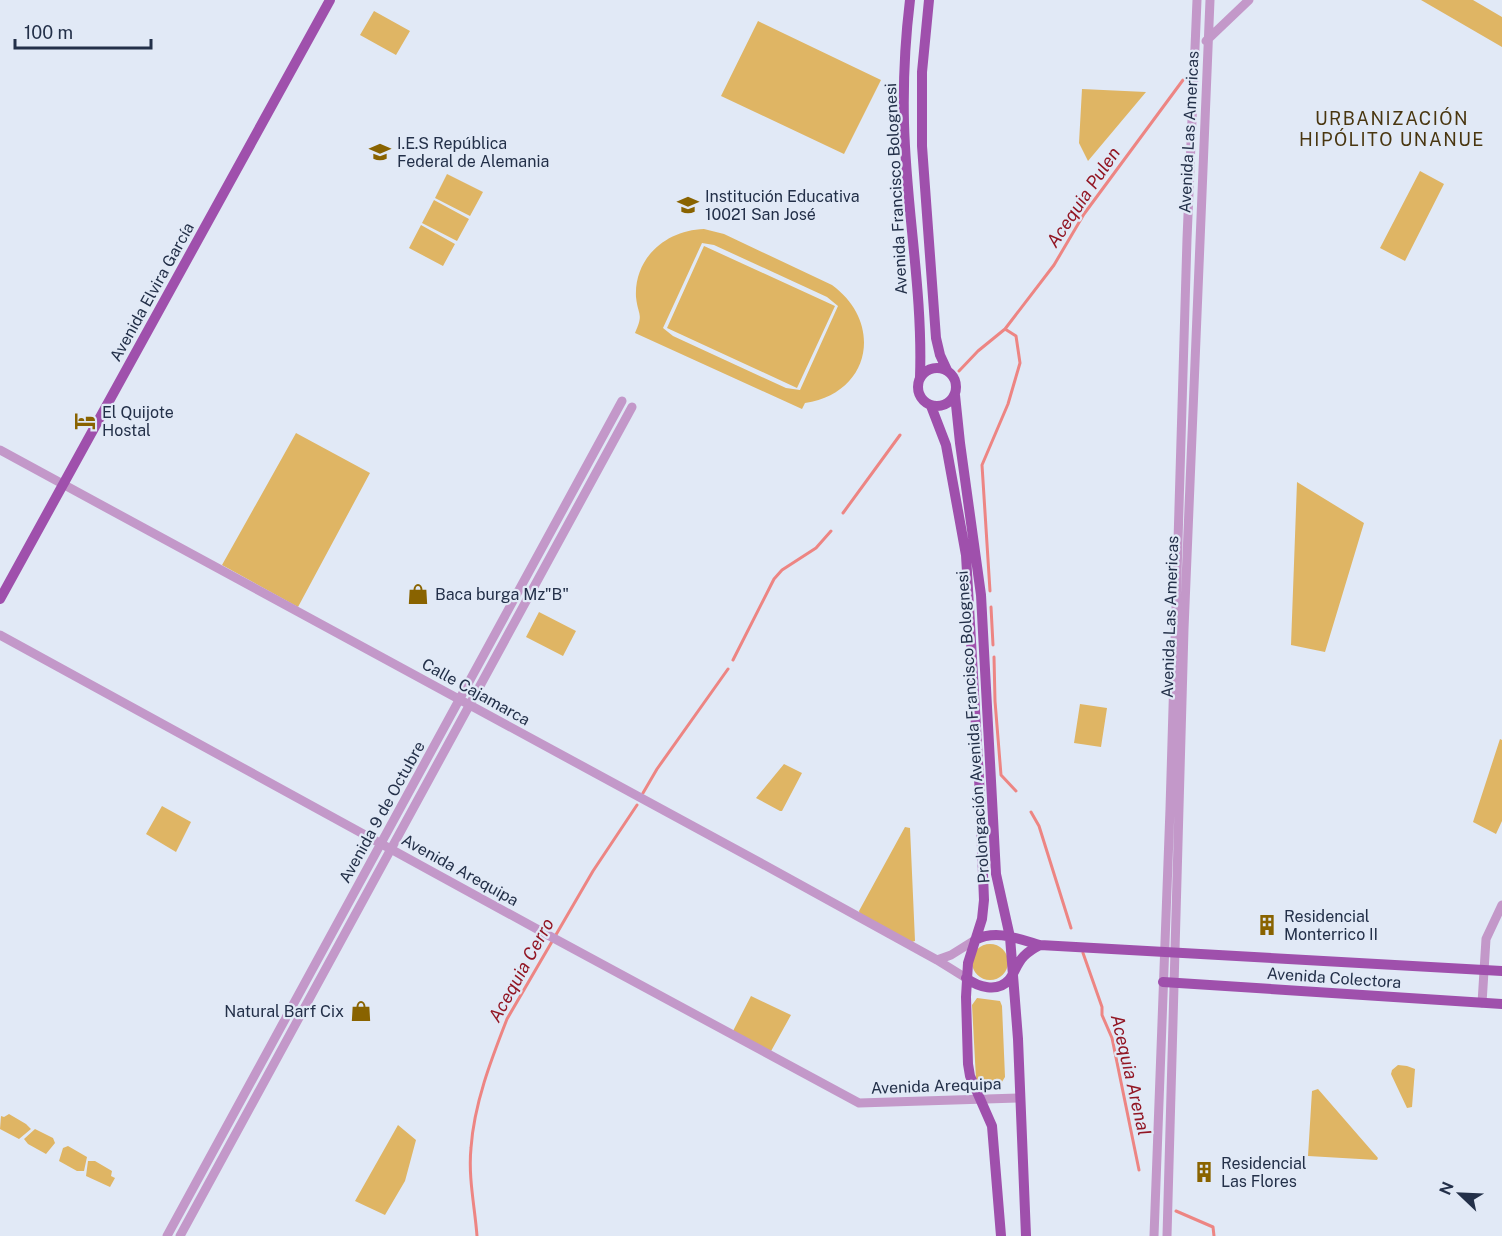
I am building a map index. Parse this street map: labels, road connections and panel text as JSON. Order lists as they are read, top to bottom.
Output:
{
  "streets": {
    "main road": [
      "Avenida Francisco Bolognesi",
      "Avenida Elvira García",
      "Calle Cajamarca",
      "Prolongación Avenida Francisco Bolognesi",
      "Avenida Colectora"
    ],
    "street": ["Avenida Las Americas", "Avenida 9 de Octubre", "Avenida Arequipa"]
  },
  "crossings": [
    ["Avenida Las Americas", "Avenida Colectora"],
    ["Avenida Francisco Bolognesi", "Prolongación Avenida Francisco Bolognesi"],
    ["Avenida Elvira García", "Calle Cajamarca"],
    ["Calle Cajamarca", "Prolongación Avenida Francisco Bolognesi"],
    ["Calle Cajamarca", "Avenida 9 de Octubre"],
    ["Calle Cajamarca", "Avenida Colectora"],
    ["Prolongación Avenida Francisco Bolognesi", "Avenida Arequipa"],
    ["Prolongación Avenida Francisco Bolognesi", "Avenida Colectora"],
    ["Avenida 9 de Octubre", "Avenida Arequipa"]
  ],
  "districts": ["URBANIZACIÓN HIPÓLITO UNANUE"],
  "water": ["Acequia Pulen", "Acequia Cerro", "Acequia Arenal"],
  "places": {
    "school or university": ["I.E.S República Federal de Alemania", "Institución Educativa 10021 San José"],
    "hotel": ["El Quijote Hostal"],
    "shop": ["Baca burga Mz\"B\"", "Natural Barf Cix"],
    "building": ["Residencial Monterrico II", "Residencial Las Flores"]
  },
  "scale_bar": "100 m",
  "north": "top left"
}
